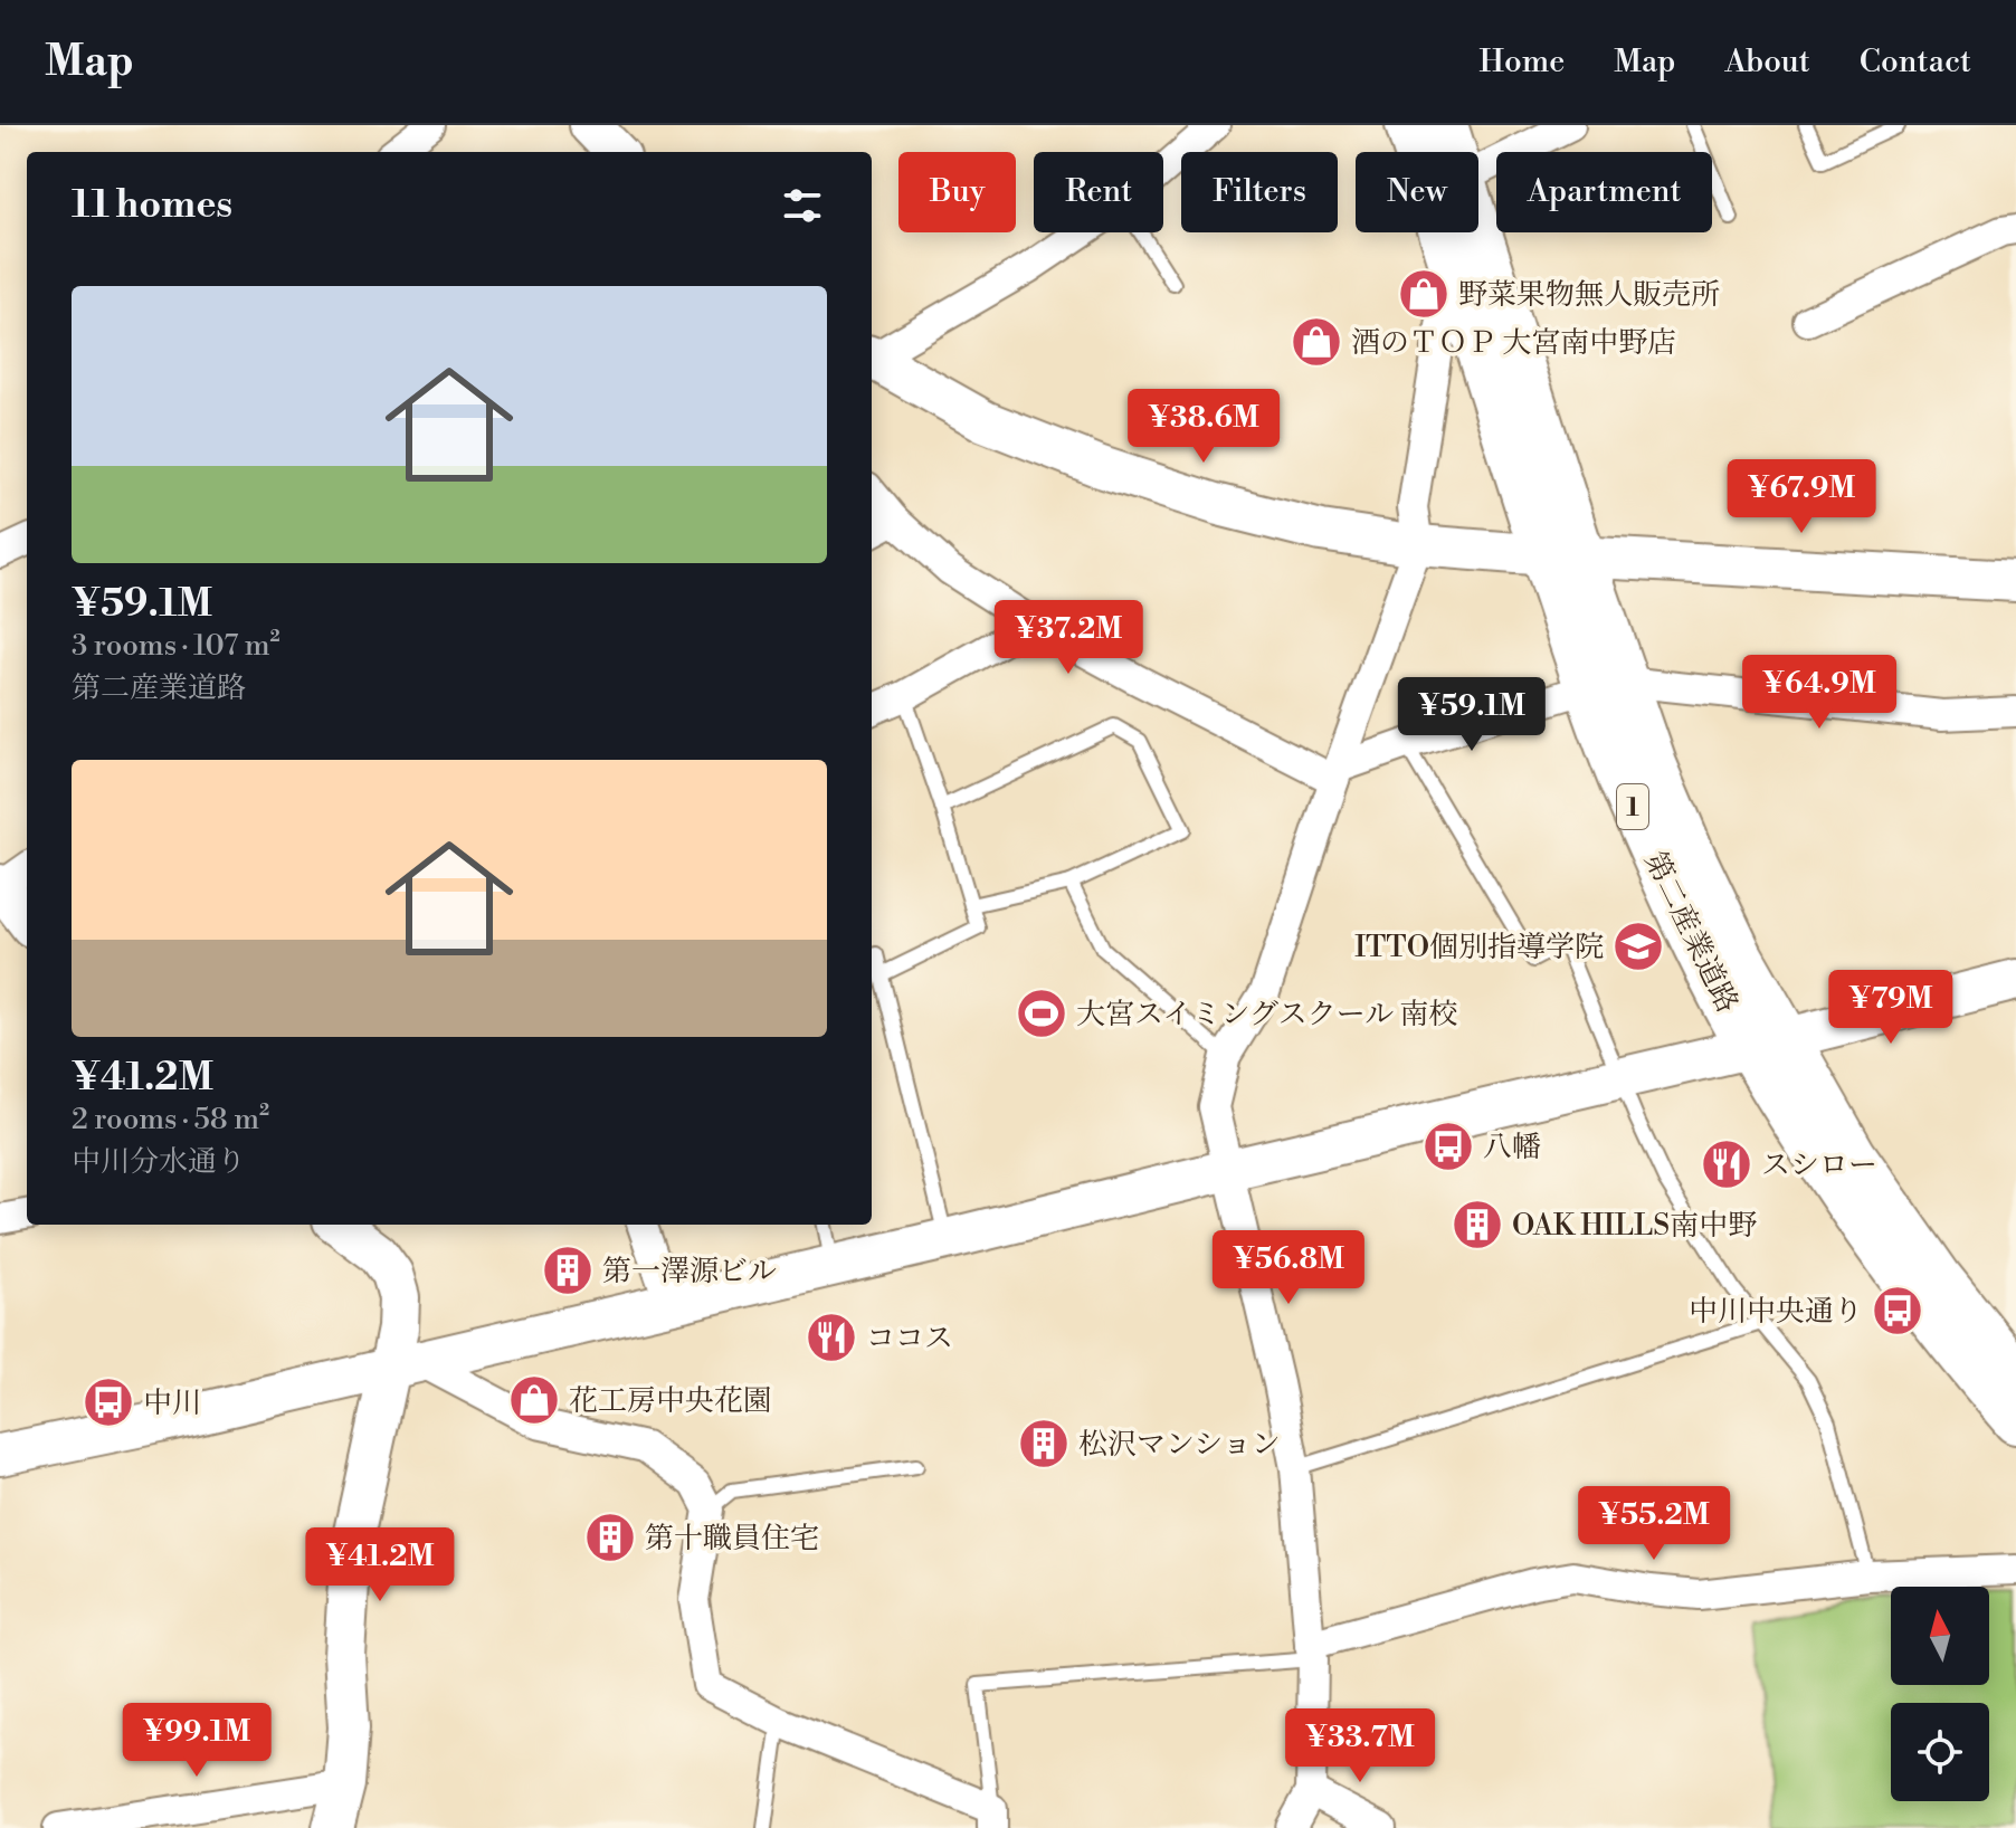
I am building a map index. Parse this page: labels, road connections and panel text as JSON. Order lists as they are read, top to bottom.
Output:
{
  "streets": {
    "main road": ["1", "第二産業道路"]
  },
  "places": {
    "shop": ["野菜果物無人販売所", "酒のＴＯＰ 大宮南中野店", "花工房中央花園"],
    "school or university": ["ITTO個別指導学院"],
    "sports": ["大宮スイミングスクール 南校"],
    "bus stop": ["八幡", "中川中央通り", "中川"],
    "restaurant": ["スシロー", "ココス"],
    "building": [
      "OAK HILLS南中野",
      "第一澤源ビル",
      "松沢マンション",
      "第十職員住宅"
    ]
  },
  "north": "top",
  "page": {
    "header": "Map",
    "nav": [
      "Home",
      "Map",
      "About",
      "Contact"
    ],
    "chip": [
      "Buy",
      "Rent",
      "Filters",
      "New",
      "Apartment"
    ],
    "heading": "11 homes",
    "list": [
      {
        "name": "¥59.1M",
        "note": "3 rooms · 107 m² · 第二産業道路"
      },
      {
        "name": "¥41.2M",
        "note": "2 rooms · 58 m² · 中川分水通り"
      }
    ],
    "price": [
      "¥38.6M",
      "¥67.9M",
      "¥37.2M",
      "¥64.9M",
      "¥59.1M",
      "¥79M",
      "¥56.8M",
      "¥55.2M",
      "¥41.2M",
      "¥99.1M",
      "¥33.7M"
    ]
  }
}
